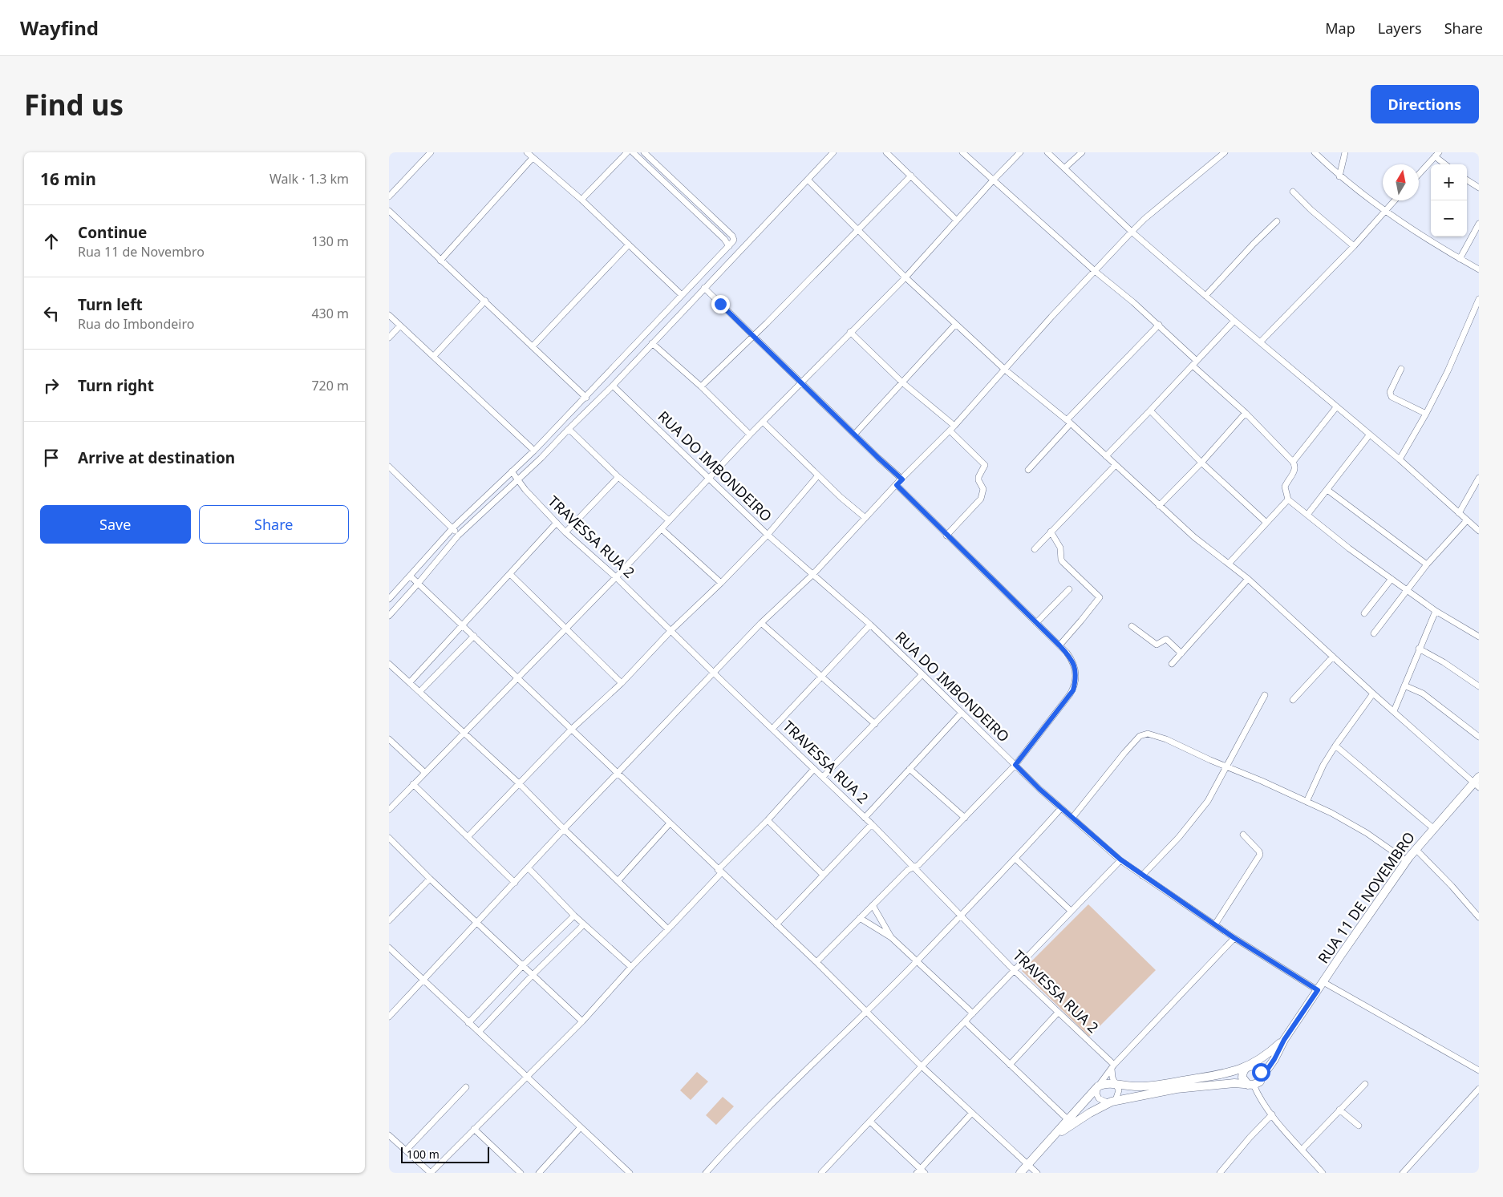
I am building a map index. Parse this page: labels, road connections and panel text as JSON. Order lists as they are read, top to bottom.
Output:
{
  "streets": {
    "main road": ["RUA 11 DE NOVEMBRO"],
    "street": ["RUA DO IMBONDEIRO", "TRAVESSA RUA 2"]
  },
  "crossings": [
    ["RUA DO IMBONDEIRO", "RUA 11 DE NOVEMBRO"]
  ],
  "scale_bar": "100 m",
  "north": "top",
  "page": {
    "header": "Wayfind",
    "nav": ["Map", "Layers", "Share"],
    "buttons": [
      "Directions",
      ["Save", "Share"]
    ],
    "title": "Find us",
    "heading": ["16 min", "Walk · 1.3 km"],
    "map_buttons": ["+", "−"],
    "list": [
      ["Continue", "Rua 11 de Novembro", "130 m"],
      ["Turn left", "Rua do Imbondeiro", "430 m"],
      ["Turn right", "720 m"],
      "Arrive at destination"
    ],
    "scale": "100 m"
  }
}
